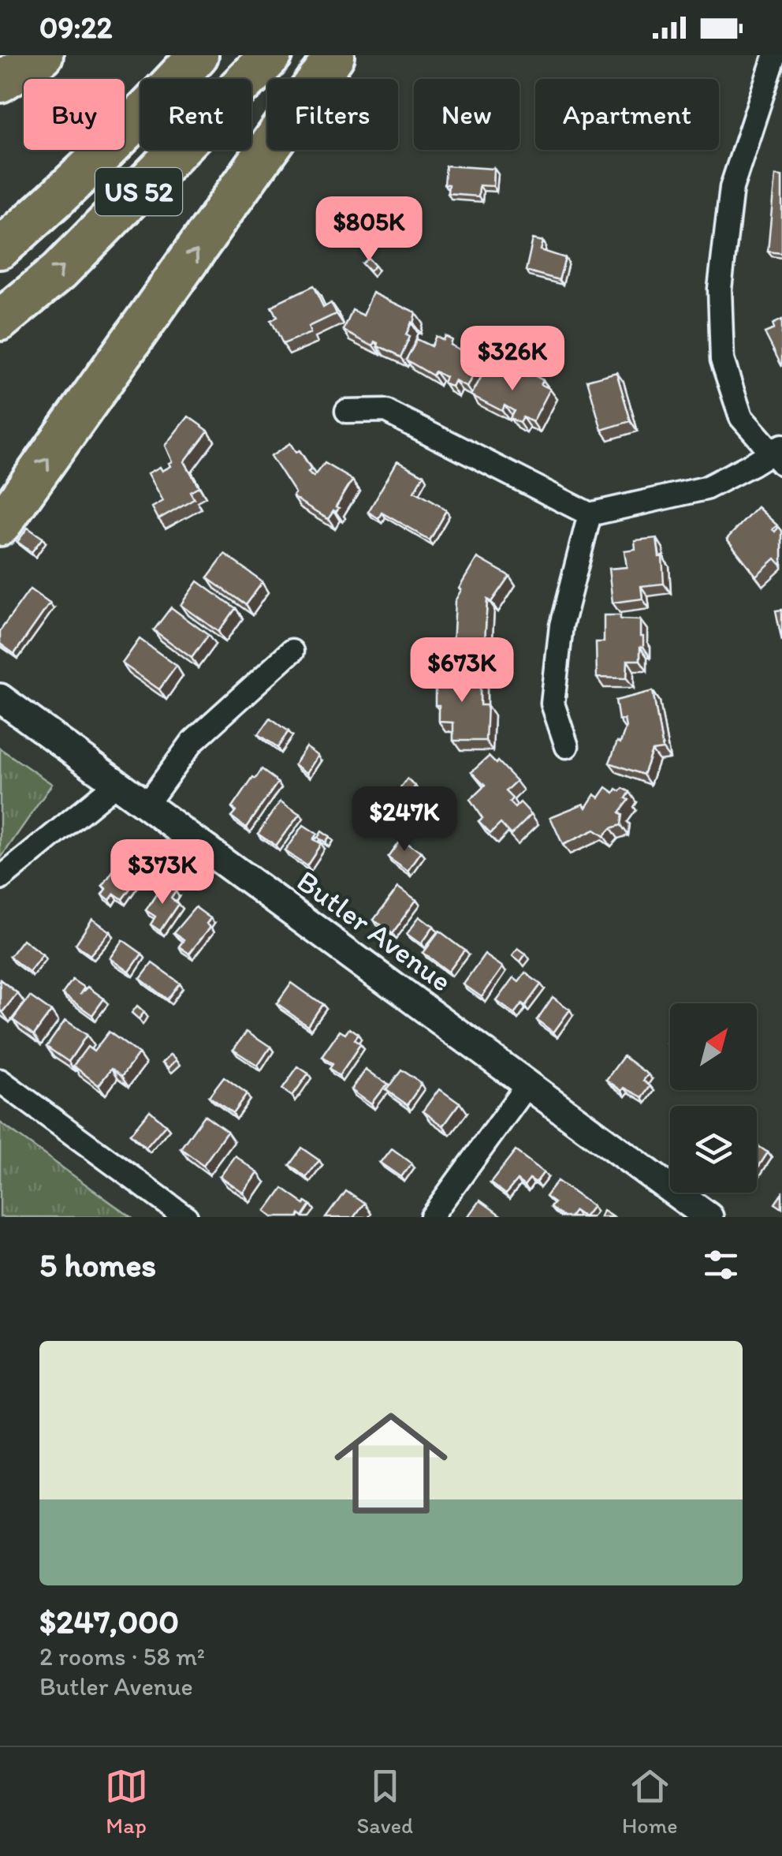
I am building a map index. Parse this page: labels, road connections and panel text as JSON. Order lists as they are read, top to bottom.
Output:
{
  "streets": {
    "highway": ["US 52"],
    "street": ["Butler Avenue"]
  },
  "north": "top right",
  "page": {
    "status": "09:22",
    "chip": [
      "Buy",
      "Rent",
      "Filters",
      "New",
      "Apartment"
    ],
    "price": [
      "$805K",
      "$326K",
      "$673K",
      "$247K",
      "$373K"
    ],
    "heading": "5 homes",
    "list": [
      {
        "name": "$247,000",
        "note": "2 rooms · 58 m² · Butler Avenue"
      }
    ],
    "tabs": ["Map", "Saved", "Home"]
  }
}
